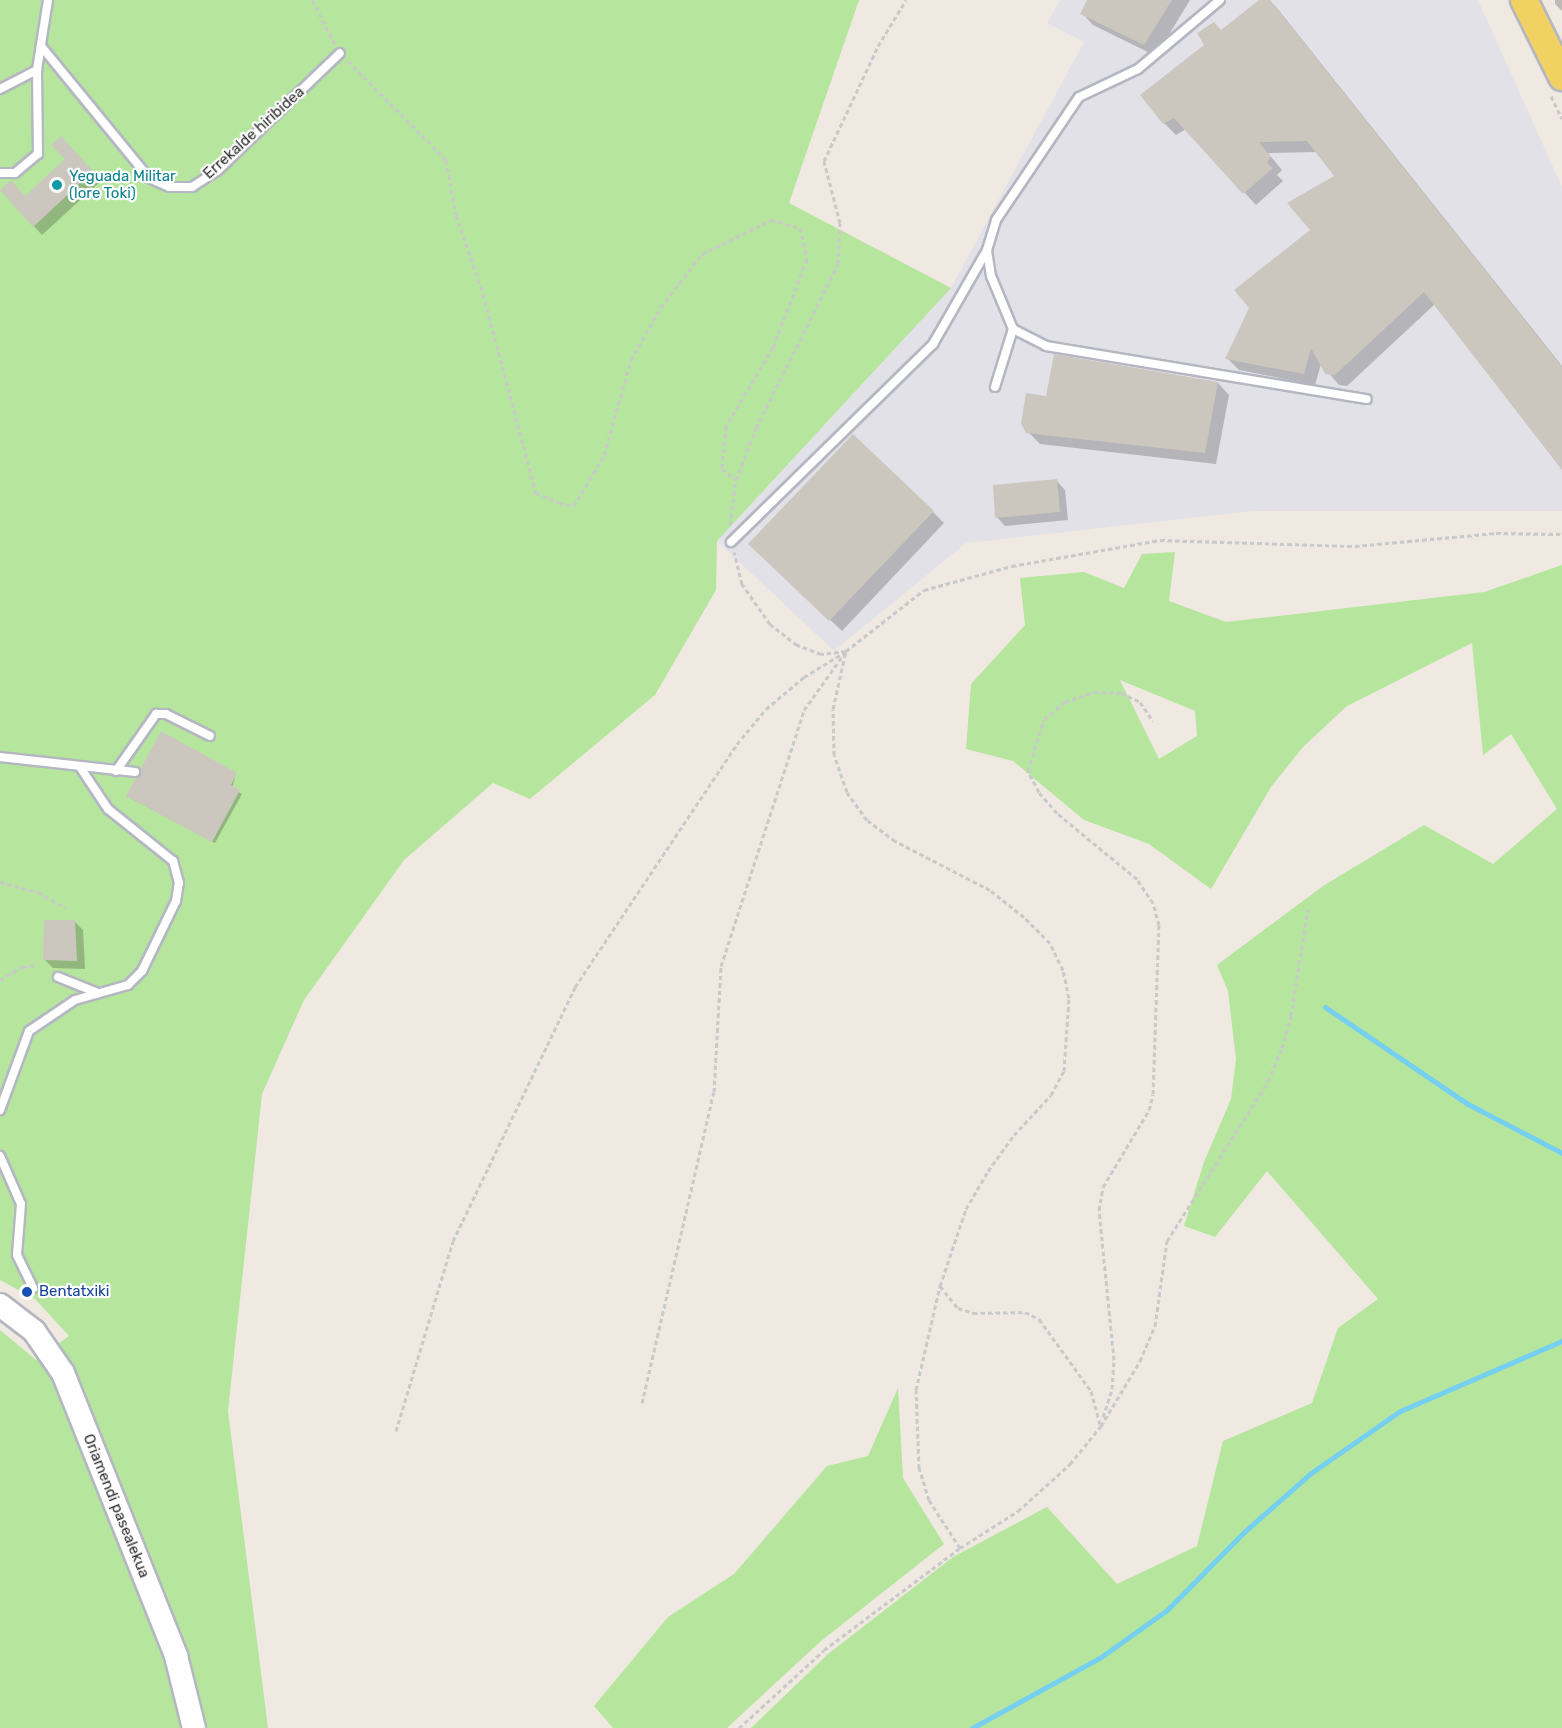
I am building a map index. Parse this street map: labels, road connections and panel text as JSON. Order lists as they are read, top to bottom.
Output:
{
  "streets": {
    "main road": ["Oriamendi pasealekua"],
    "lane": ["Errekalde hiribidea"]
  },
  "places": ["Yeguada Militar (lore Toki)", "Bentatxiki"]
}
